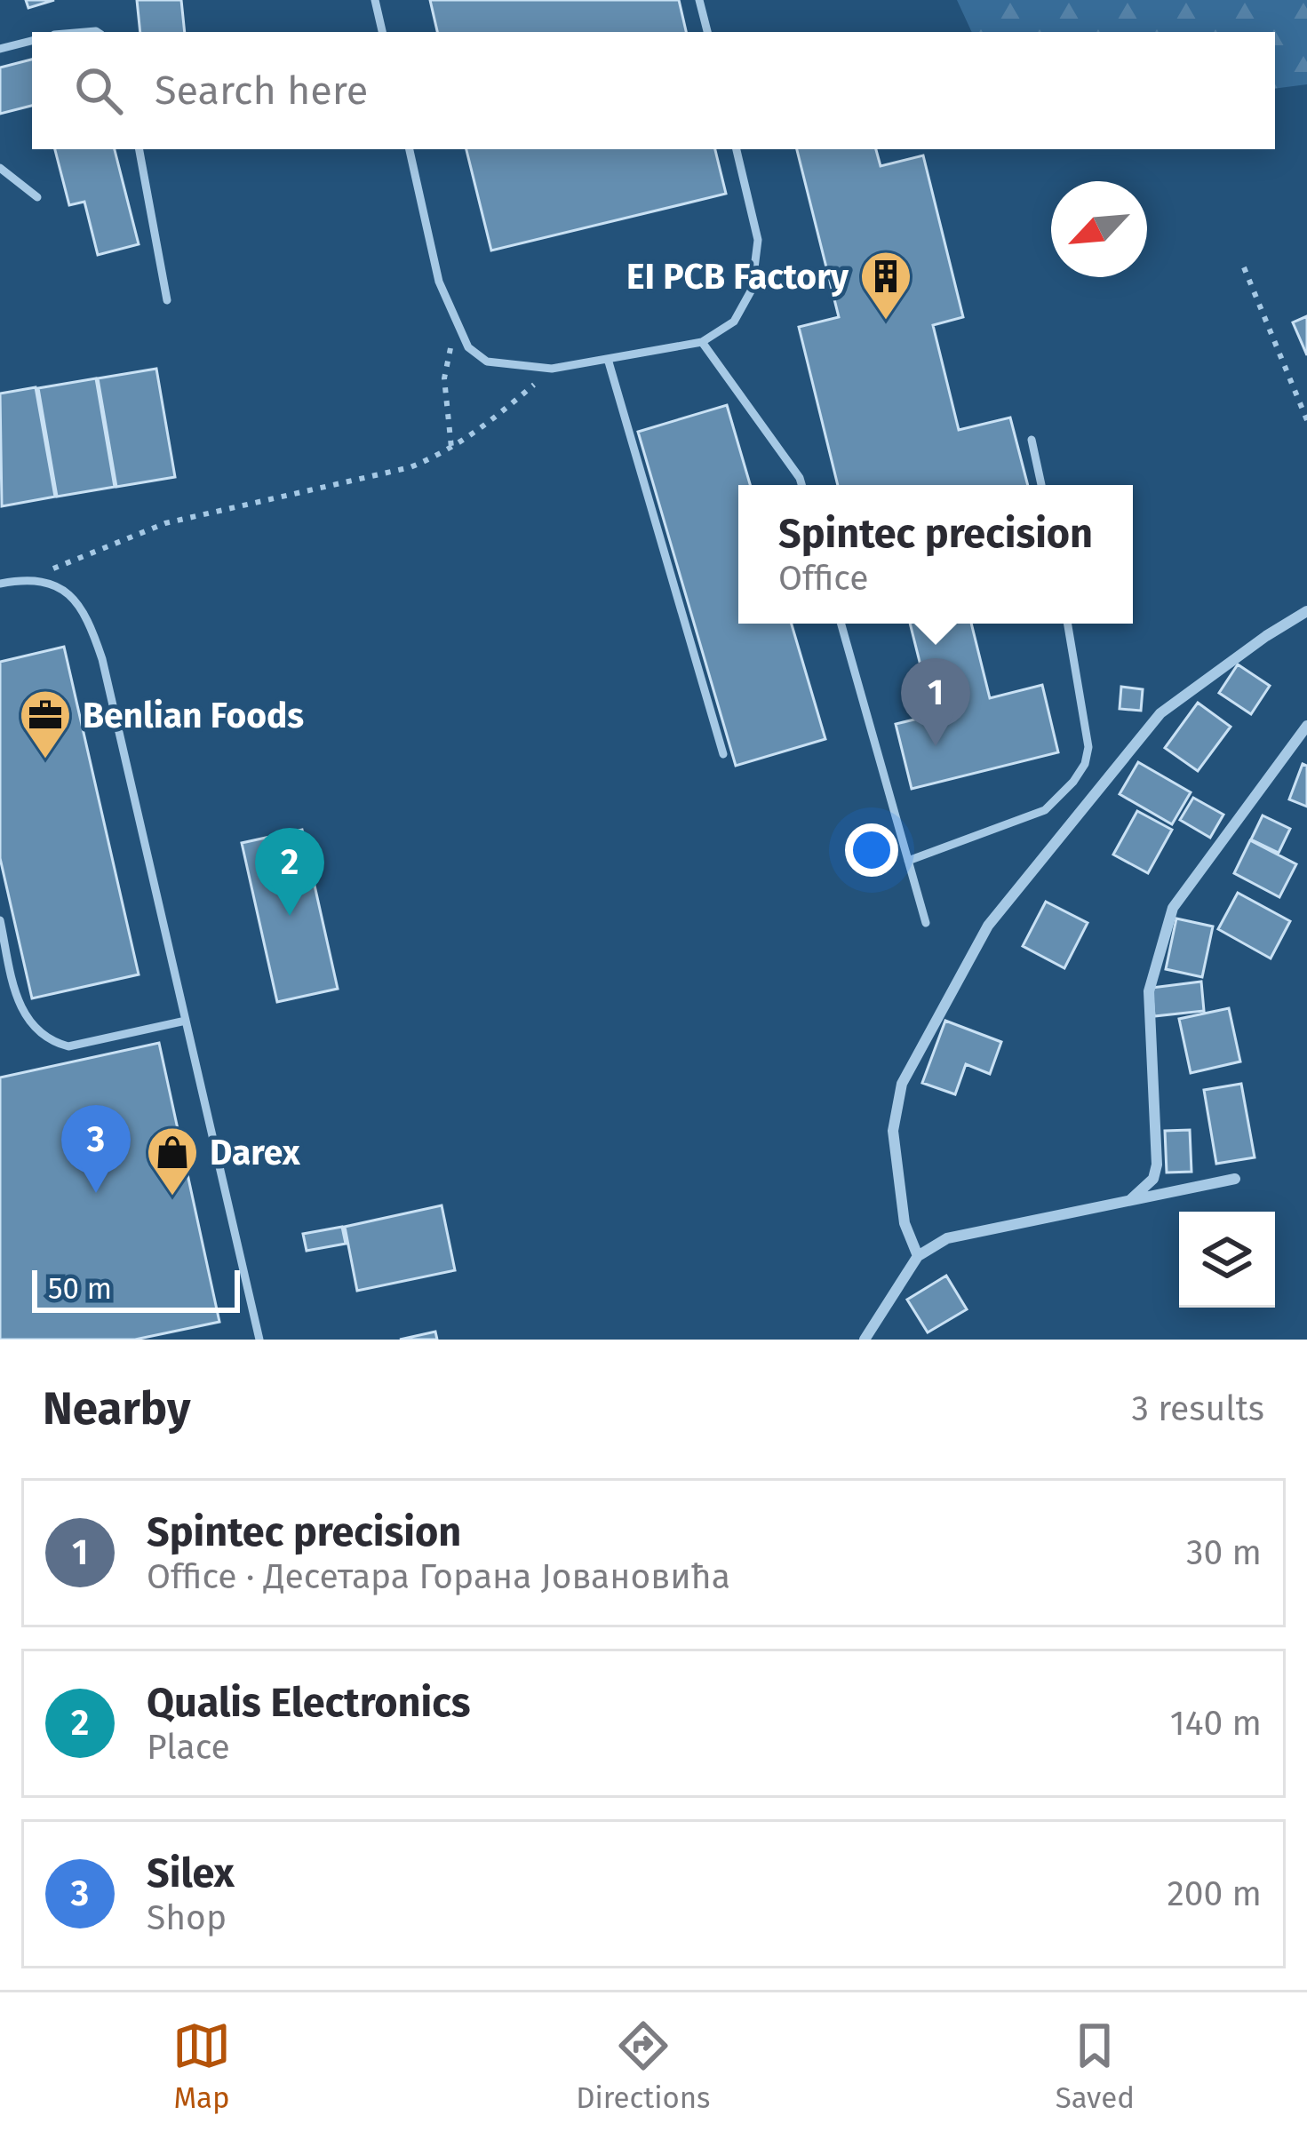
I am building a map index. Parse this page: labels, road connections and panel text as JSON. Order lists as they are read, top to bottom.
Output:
{
  "places": {
    "building": ["EI PCB Factory"],
    "office": ["Benlian Foods"],
    "shop": ["Darex"]
  },
  "scale_bar": "50 m",
  "north": "bottom left",
  "page": {
    "search": "Search here",
    "popup": ["Spintec precision", "Office"],
    "pins": ["1", "2", "3"],
    "scale": "50 m",
    "heading": ["Nearby", "3 results"],
    "list": [
      {
        "mark": "1",
        "name": "Spintec precision",
        "note": "Office · Десетара Горана Јовановића",
        "value": "30 m"
      },
      {
        "mark": "2",
        "name": "Qualis Electronics",
        "note": "Place",
        "value": "140 m"
      },
      {
        "mark": "3",
        "name": "Silex",
        "note": "Shop",
        "value": "200 m"
      }
    ],
    "nav": ["Map", "Directions", "Saved"]
  }
}
